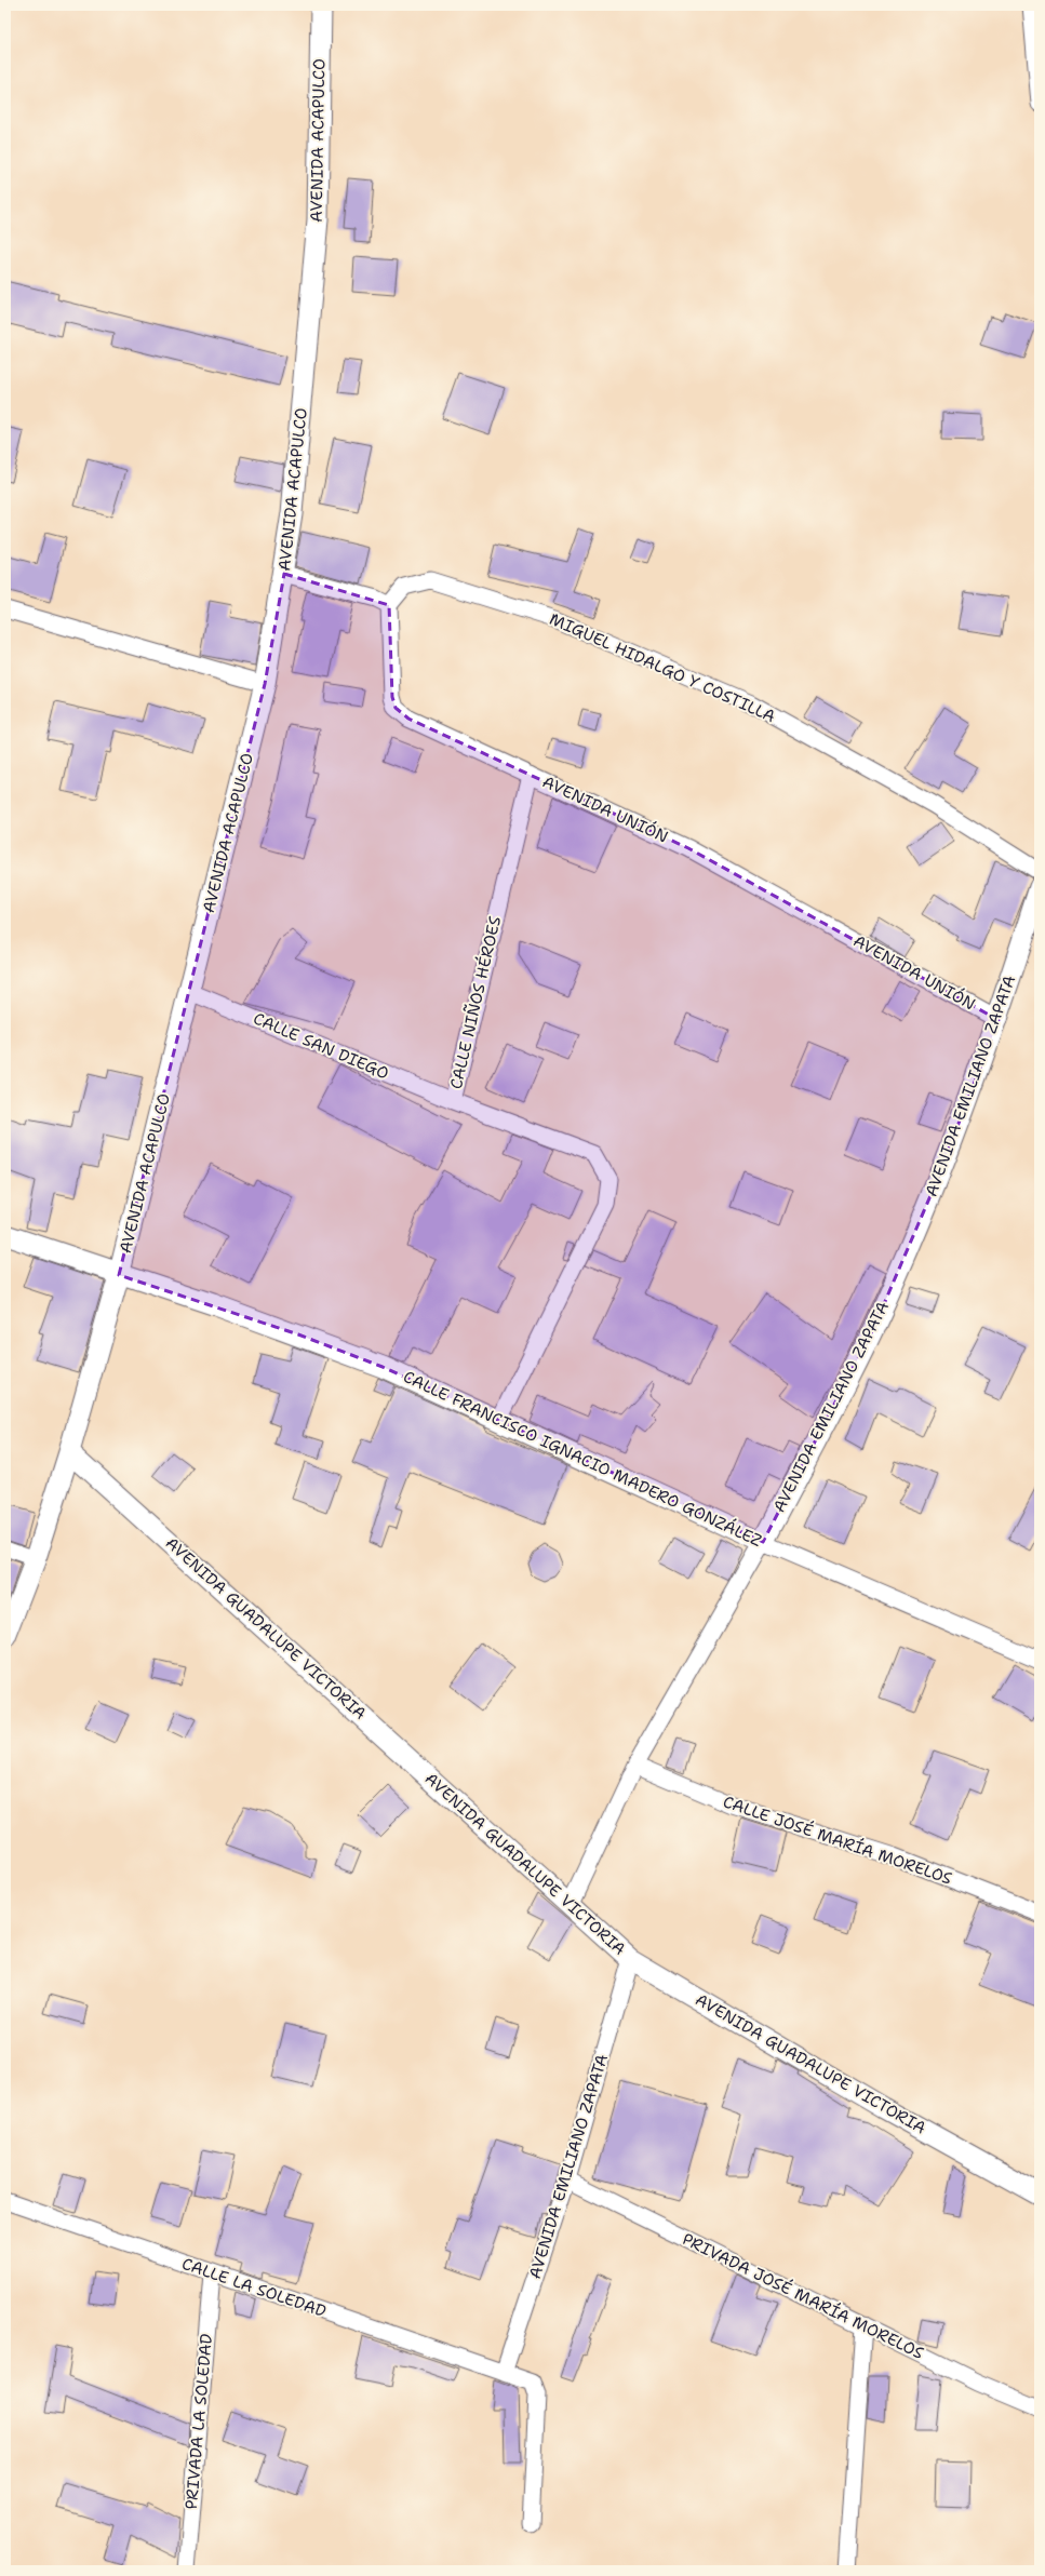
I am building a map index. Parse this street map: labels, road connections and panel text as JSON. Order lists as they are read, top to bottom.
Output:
{
  "streets": {
    "street": [
      "AVENIDA ACAPULCO",
      "MIGUEL HIDALGO Y COSTILLA",
      "AVENIDA UNIÓN",
      "CALLE NIÑOS HÉROES",
      "CALLE SAN DIEGO",
      "AVENIDA EMILIANO ZAPATA",
      "CALLE FRANCISCO IGNACIO MADERO GONZÁLEZ",
      "AVENIDA GUADALUPE VICTORIA",
      "CALLE JOSÉ MARÍA MORELOS",
      "CALLE LA SOLEDAD",
      "PRIVADA JOSÉ MARÍA MORELOS",
      "PRIVADA LA SOLEDAD"
    ]
  },
  "crossings": [
    ["AVENIDA ACAPULCO", "CALLE SAN DIEGO"],
    ["AVENIDA ACAPULCO", "CALLE FRANCISCO IGNACIO MADERO GONZÁLEZ"],
    ["AVENIDA ACAPULCO", "AVENIDA GUADALUPE VICTORIA"],
    ["MIGUEL HIDALGO Y COSTILLA", "AVENIDA UNIÓN"],
    ["AVENIDA UNIÓN", "CALLE NIÑOS HÉROES"],
    ["AVENIDA UNIÓN", "AVENIDA EMILIANO ZAPATA"],
    ["CALLE NIÑOS HÉROES", "CALLE SAN DIEGO"],
    ["CALLE NIÑOS HÉROES", "CALLE FRANCISCO IGNACIO MADERO GONZÁLEZ"],
    ["AVENIDA EMILIANO ZAPATA", "CALLE FRANCISCO IGNACIO MADERO GONZÁLEZ"],
    ["AVENIDA EMILIANO ZAPATA", "AVENIDA GUADALUPE VICTORIA"],
    ["AVENIDA EMILIANO ZAPATA", "CALLE JOSÉ MARÍA MORELOS"],
    ["AVENIDA EMILIANO ZAPATA", "CALLE LA SOLEDAD"],
    ["AVENIDA EMILIANO ZAPATA", "PRIVADA JOSÉ MARÍA MORELOS"],
    ["CALLE LA SOLEDAD", "PRIVADA LA SOLEDAD"]
  ]
}
